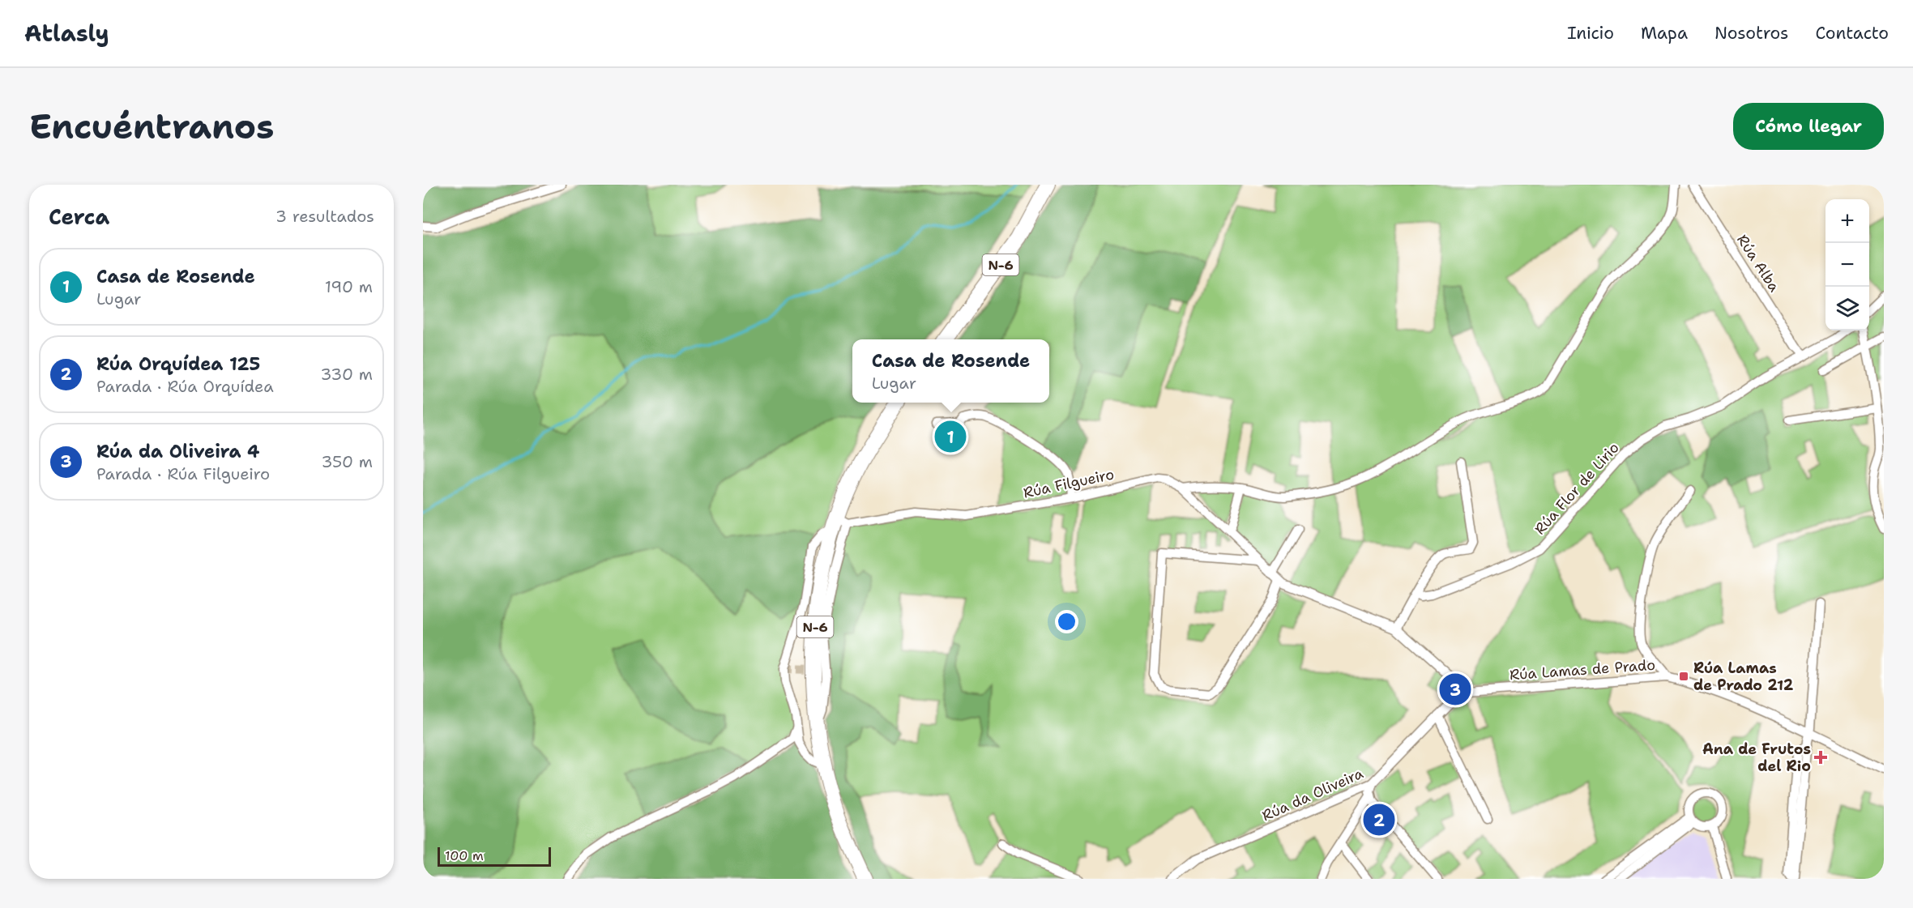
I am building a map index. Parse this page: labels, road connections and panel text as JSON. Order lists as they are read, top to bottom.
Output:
{
  "streets": {
    "highway": ["N-6"],
    "street": [
      "Rúa Alba",
      "Rúa Filgueiro",
      "Rúa Flor de Lirio",
      "Rúa Lamas de Prado",
      "Rúa da Oliveira"
    ]
  },
  "crossings": [
    ["Rúa Alba", "Rúa Flor de Lirio"],
    ["N-6", "Rúa Filgueiro"],
    ["Rúa Filgueiro", "Rúa Lamas de Prado"],
    ["Rúa Filgueiro", "Rúa da Oliveira"],
    ["Rúa Lamas de Prado", "Rúa da Oliveira"]
  ],
  "places": {
    "transit": ["Rúa Lamas de Prado 212"],
    "health": ["Ana de Frutos del Rio"]
  },
  "scale_bar": "100 m",
  "page": {
    "header": "Atlasly",
    "nav": [
      "Inicio",
      "Mapa",
      "Nosotros",
      "Contacto"
    ],
    "buttons": "Cómo llegar",
    "title": "Encuéntranos",
    "heading": ["Cerca", "3 resultados"],
    "map_buttons": ["+", "−"],
    "list": [
      {
        "mark": "1",
        "name": "Casa de Rosende",
        "note": "Lugar",
        "value": "190 m"
      },
      {
        "mark": "2",
        "name": "Rúa Orquídea 125",
        "note": "Parada · Rúa Orquídea",
        "value": "330 m"
      },
      {
        "mark": "3",
        "name": "Rúa da Oliveira 4",
        "note": "Parada · Rúa Filgueiro",
        "value": "350 m"
      }
    ],
    "popup": ["Casa de Rosende", "Lugar"],
    "pins": ["1", "3", "2"],
    "scale": "100 m"
  }
}
